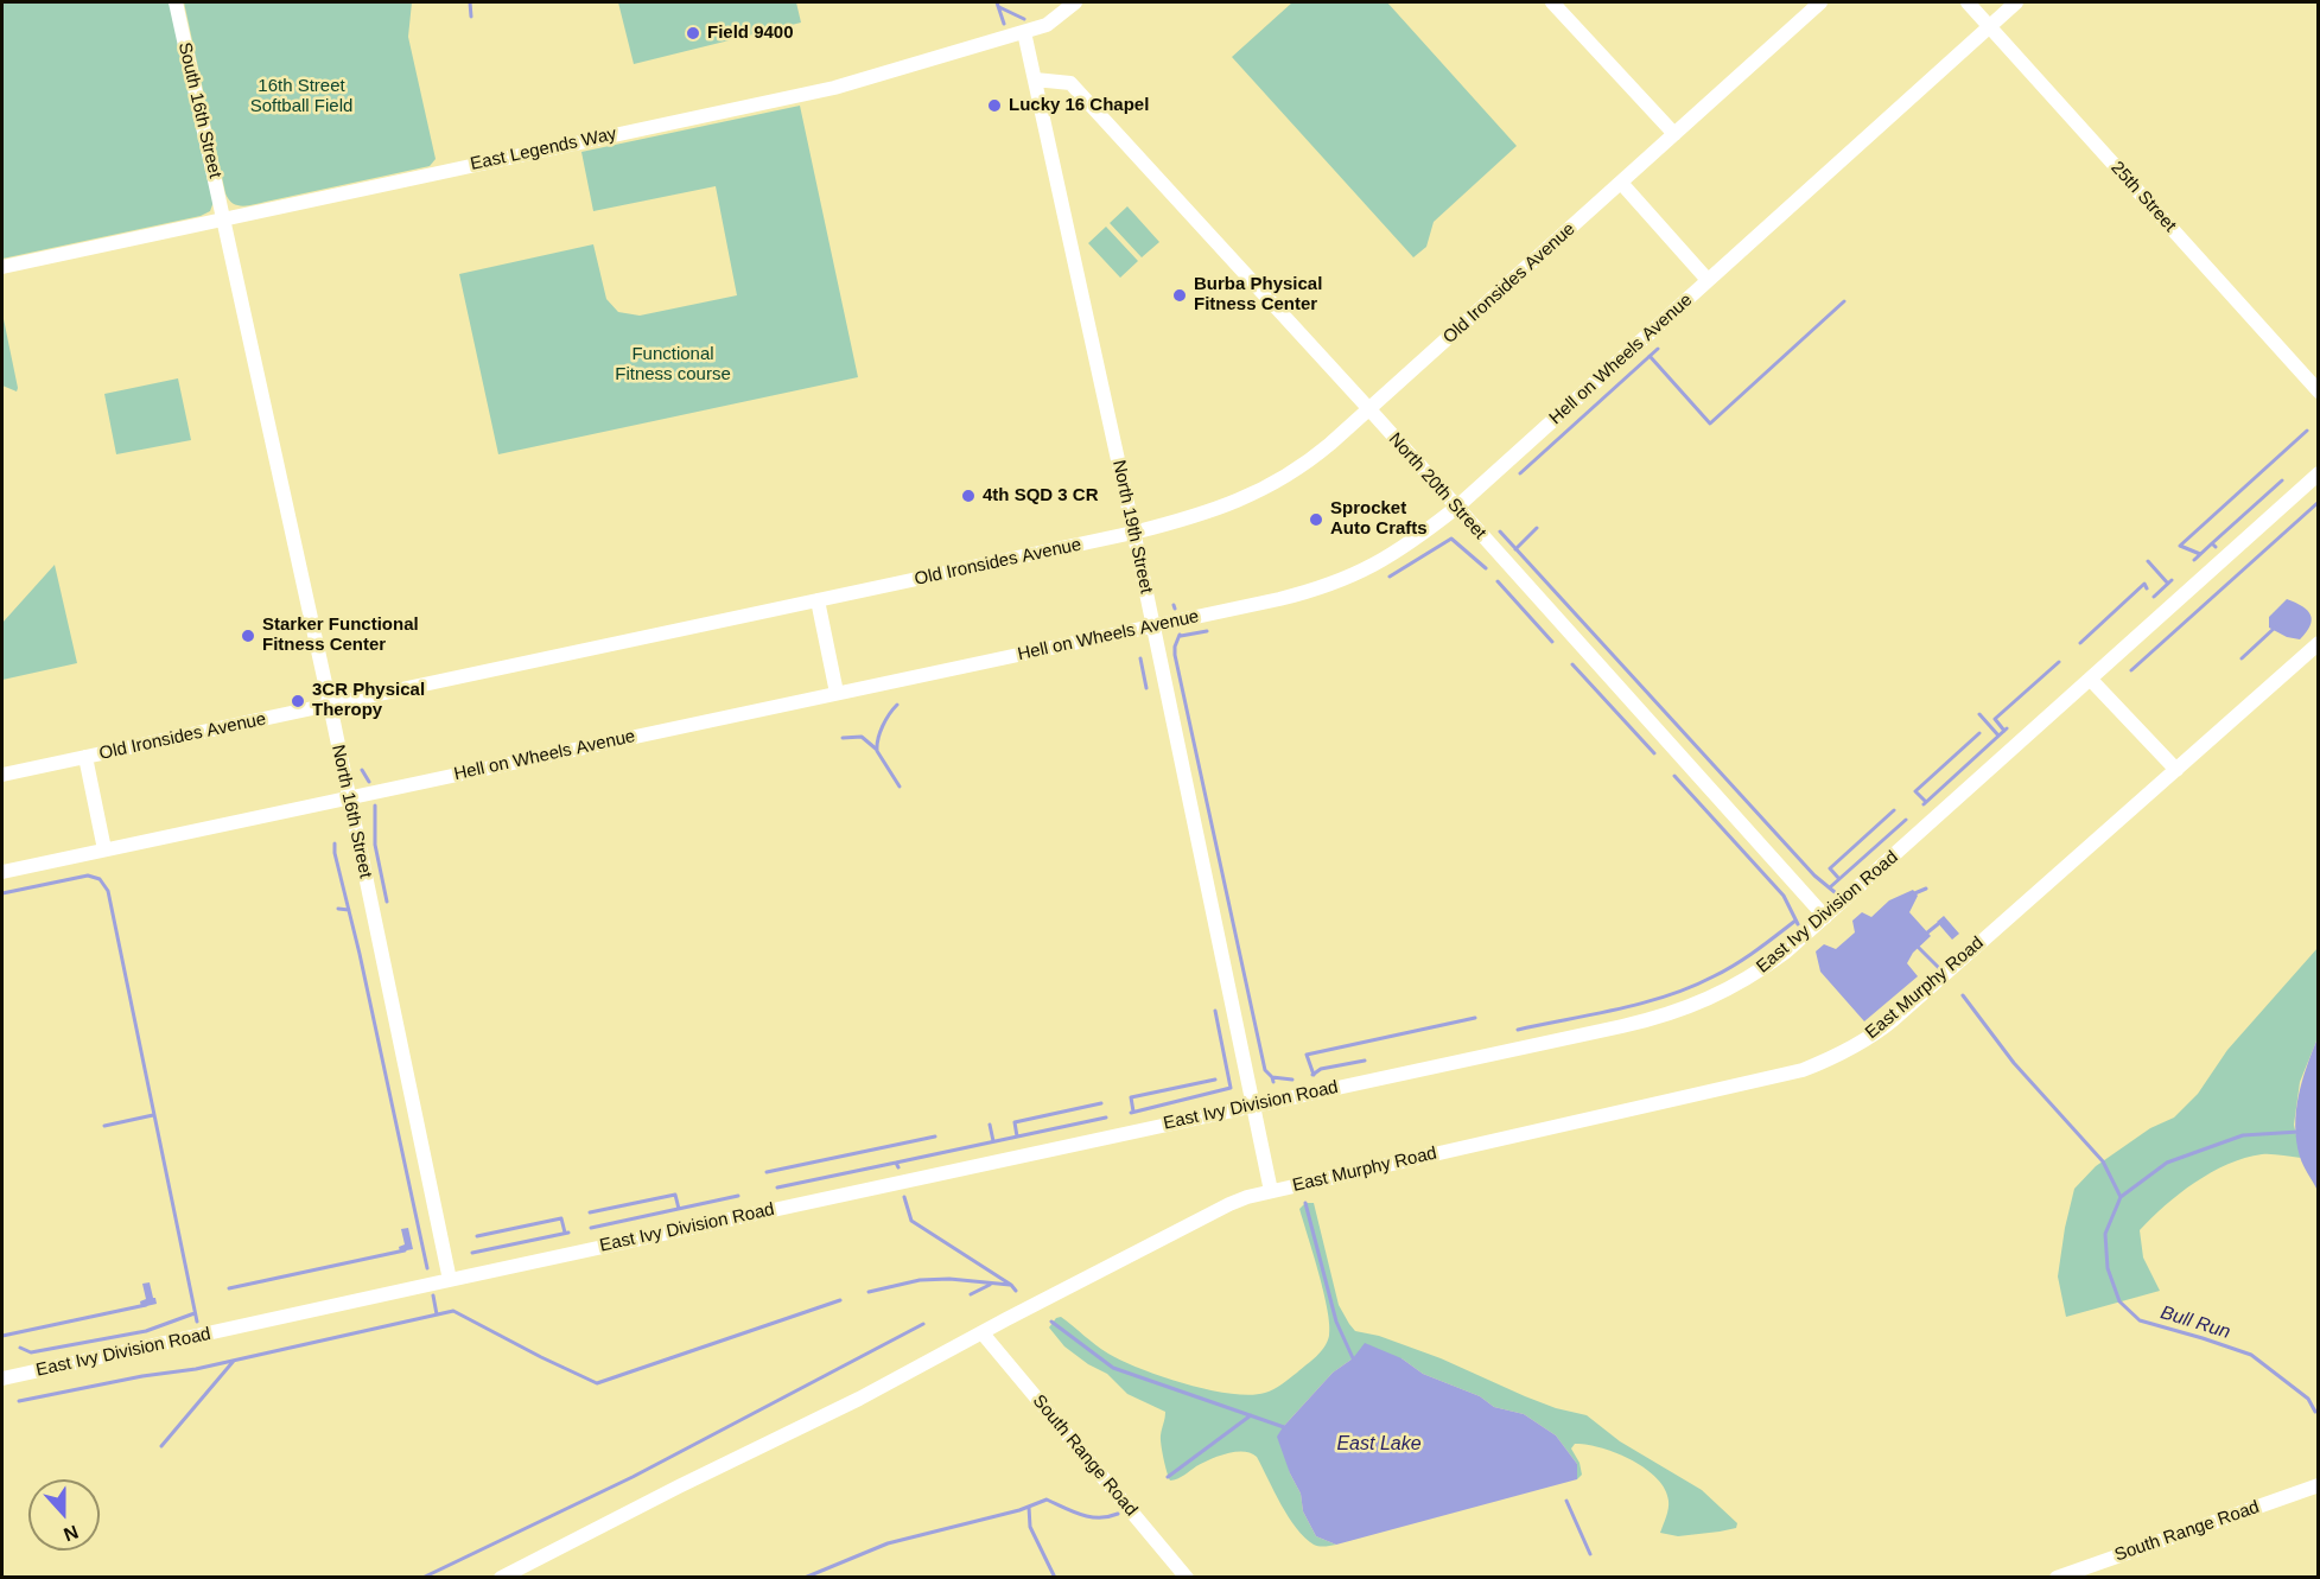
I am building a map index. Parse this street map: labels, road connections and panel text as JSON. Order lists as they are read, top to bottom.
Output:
{
  "streets": {
    "street": [
      "South 16th Street",
      "East Legends Way",
      "25th Street",
      "Old Ironsides Avenue",
      "Hell on Wheels Avenue",
      "North 20th Street",
      "North 19th Street",
      "North 16th Street",
      "East Ivy Division Road",
      "East Murphy Road",
      "South Range Road"
    ]
  },
  "crossings": [
    ["South 16th Street", "East Legends Way"],
    ["South 16th Street", "North 16th Street"],
    ["East Legends Way", "North 19th Street"],
    ["East Legends Way", "North 16th Street"],
    ["25th Street", "Hell on Wheels Avenue"],
    ["Old Ironsides Avenue", "North 20th Street"],
    ["Old Ironsides Avenue", "North 19th Street"],
    ["Old Ironsides Avenue", "North 16th Street"],
    ["Hell on Wheels Avenue", "North 20th Street"],
    ["Hell on Wheels Avenue", "North 19th Street"],
    ["Hell on Wheels Avenue", "North 16th Street"],
    ["North 20th Street", "North 19th Street"],
    ["North 20th Street", "East Ivy Division Road"],
    ["North 19th Street", "East Ivy Division Road"],
    ["North 19th Street", "East Murphy Road"],
    ["North 16th Street", "East Ivy Division Road"],
    ["East Murphy Road", "South Range Road"]
  ],
  "water": ["Bull Run", "East Lake"],
  "parks": ["16th Street Softball Field", "Functional Fitness course"],
  "places": [
    "Field 9400",
    "Lucky 16 Chapel",
    "Burba Physical Fitness Center",
    "4th SQD 3 CR",
    "Sprocket Auto Crafts",
    "Starker Functional Fitness Center",
    "3CR Physical Theropy"
  ],
  "north": "bottom"
}
